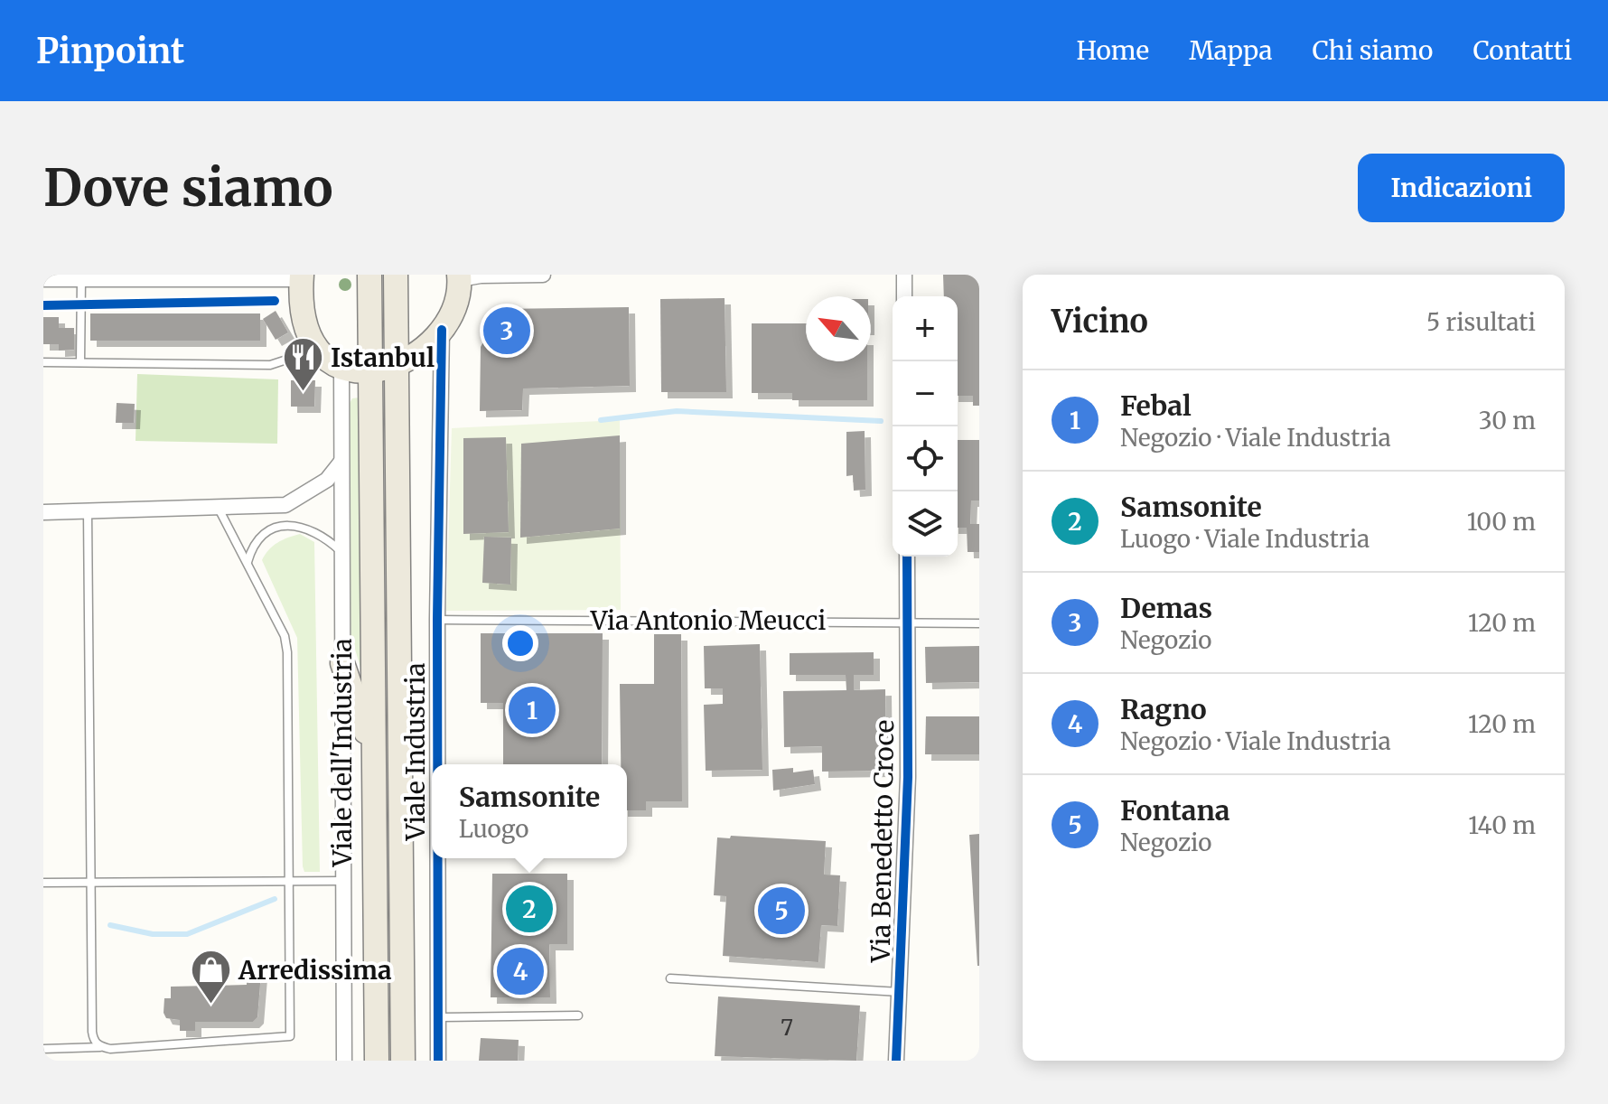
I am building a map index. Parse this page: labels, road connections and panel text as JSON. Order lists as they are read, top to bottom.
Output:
{
  "streets": {
    "street": ["Viale Industria", "Viale dell'Industria", "Via Benedetto Croce"],
    "lane": ["Via Antonio Meucci"]
  },
  "crossings": [
    ["Via Antonio Meucci", "Viale Industria"],
    ["Via Antonio Meucci", "Via Benedetto Croce"]
  ],
  "places": {
    "restaurant": ["Istanbul"],
    "shop": ["Arredissima"]
  },
  "house_numbers": ["7"],
  "north": "top left",
  "page": {
    "header": "Pinpoint",
    "nav": [
      "Home",
      "Mappa",
      "Chi siamo",
      "Contatti"
    ],
    "buttons": "Indicazioni",
    "title": "Dove siamo",
    "heading": ["Vicino", "5 risultati"],
    "map_buttons": ["+", "−"],
    "pins": [
      "3",
      "1",
      "2",
      "5",
      "4"
    ],
    "list": [
      {
        "mark": "1",
        "name": "Febal",
        "note": "Negozio · Viale Industria",
        "value": "30 m"
      },
      {
        "mark": "2",
        "name": "Samsonite",
        "note": "Luogo · Viale Industria",
        "value": "100 m"
      },
      {
        "mark": "3",
        "name": "Demas",
        "note": "Negozio",
        "value": "120 m"
      },
      {
        "mark": "4",
        "name": "Ragno",
        "note": "Negozio · Viale Industria",
        "value": "120 m"
      },
      {
        "mark": "5",
        "name": "Fontana",
        "note": "Negozio",
        "value": "140 m"
      }
    ],
    "popup": ["Samsonite", "Luogo"]
  }
}
